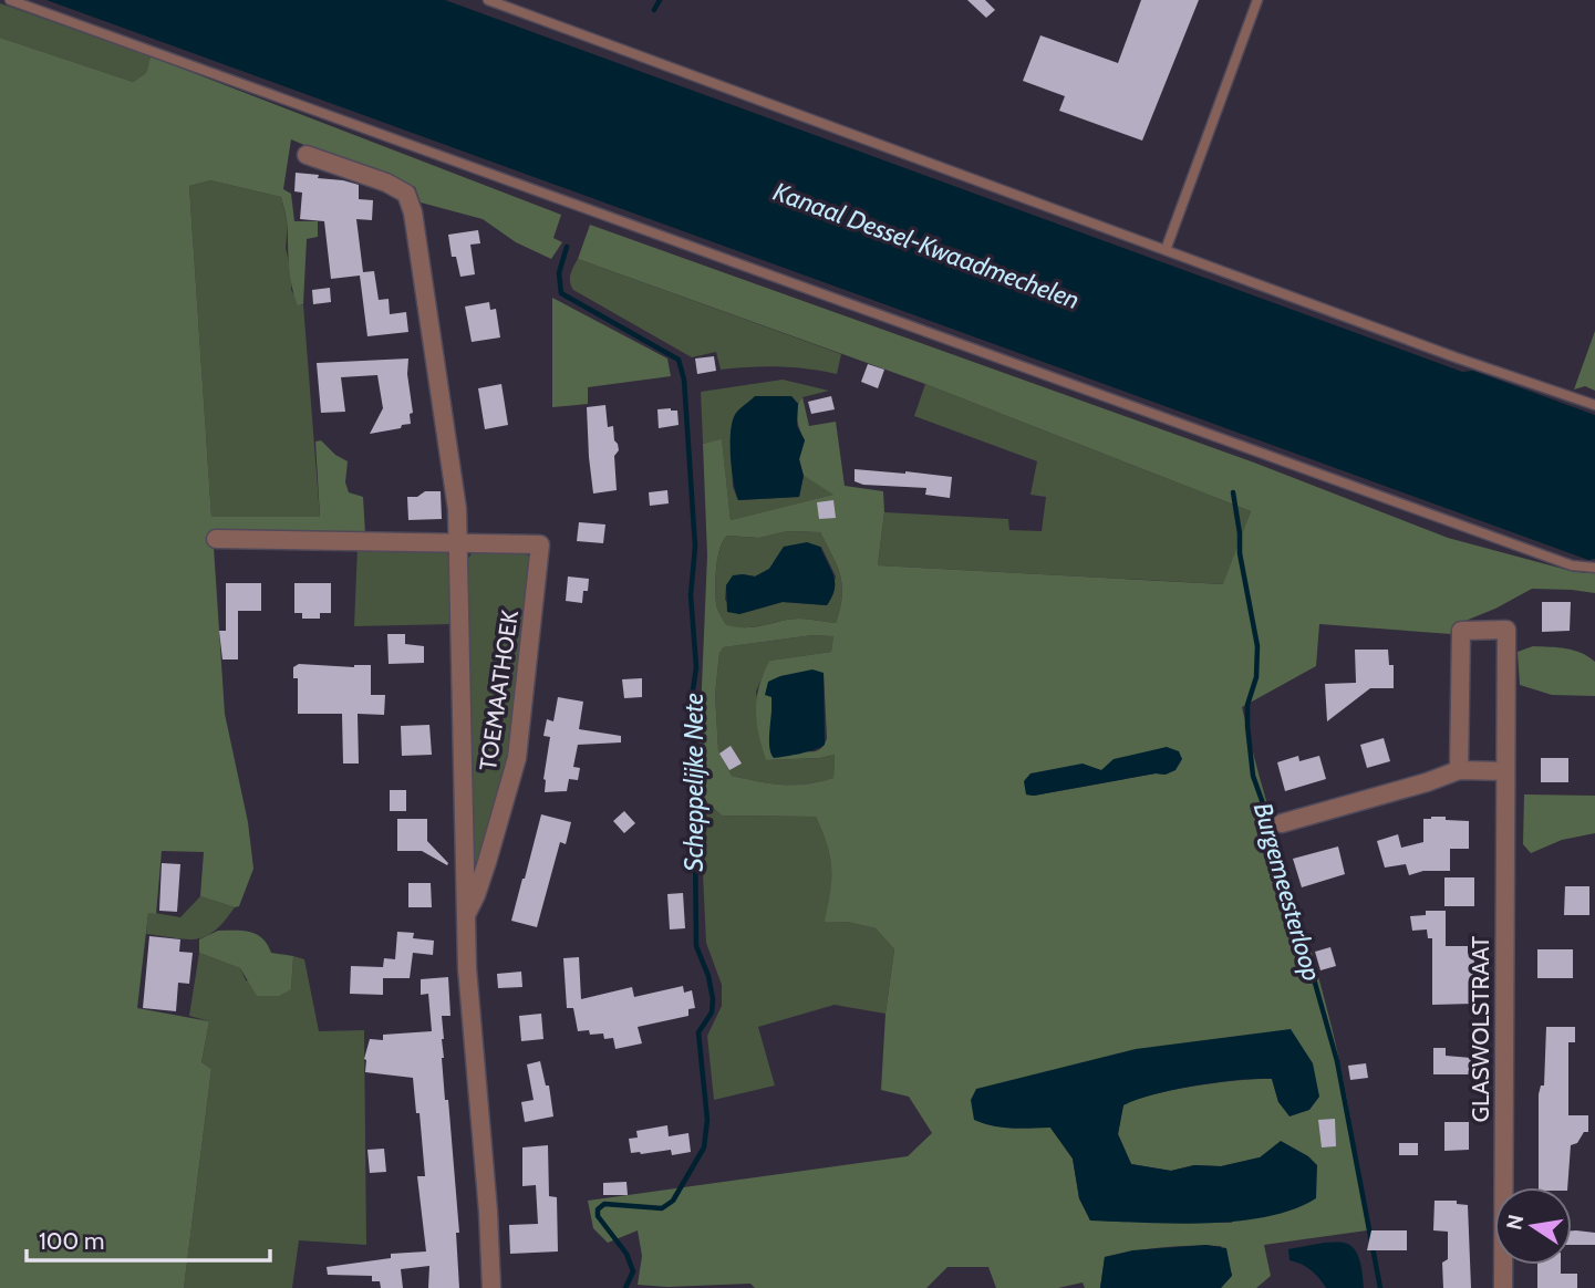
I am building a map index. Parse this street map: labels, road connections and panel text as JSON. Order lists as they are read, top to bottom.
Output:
{
  "streets": {
    "street": ["TOEMAATHOEK", "GLASWOLSTRAAT"]
  },
  "water": ["Kanaal Dessel-Kwaadmechelen", "Scheppelijke Nete", "Burgemeesterloop"],
  "scale_bar": "100 m",
  "north": "left"
}
